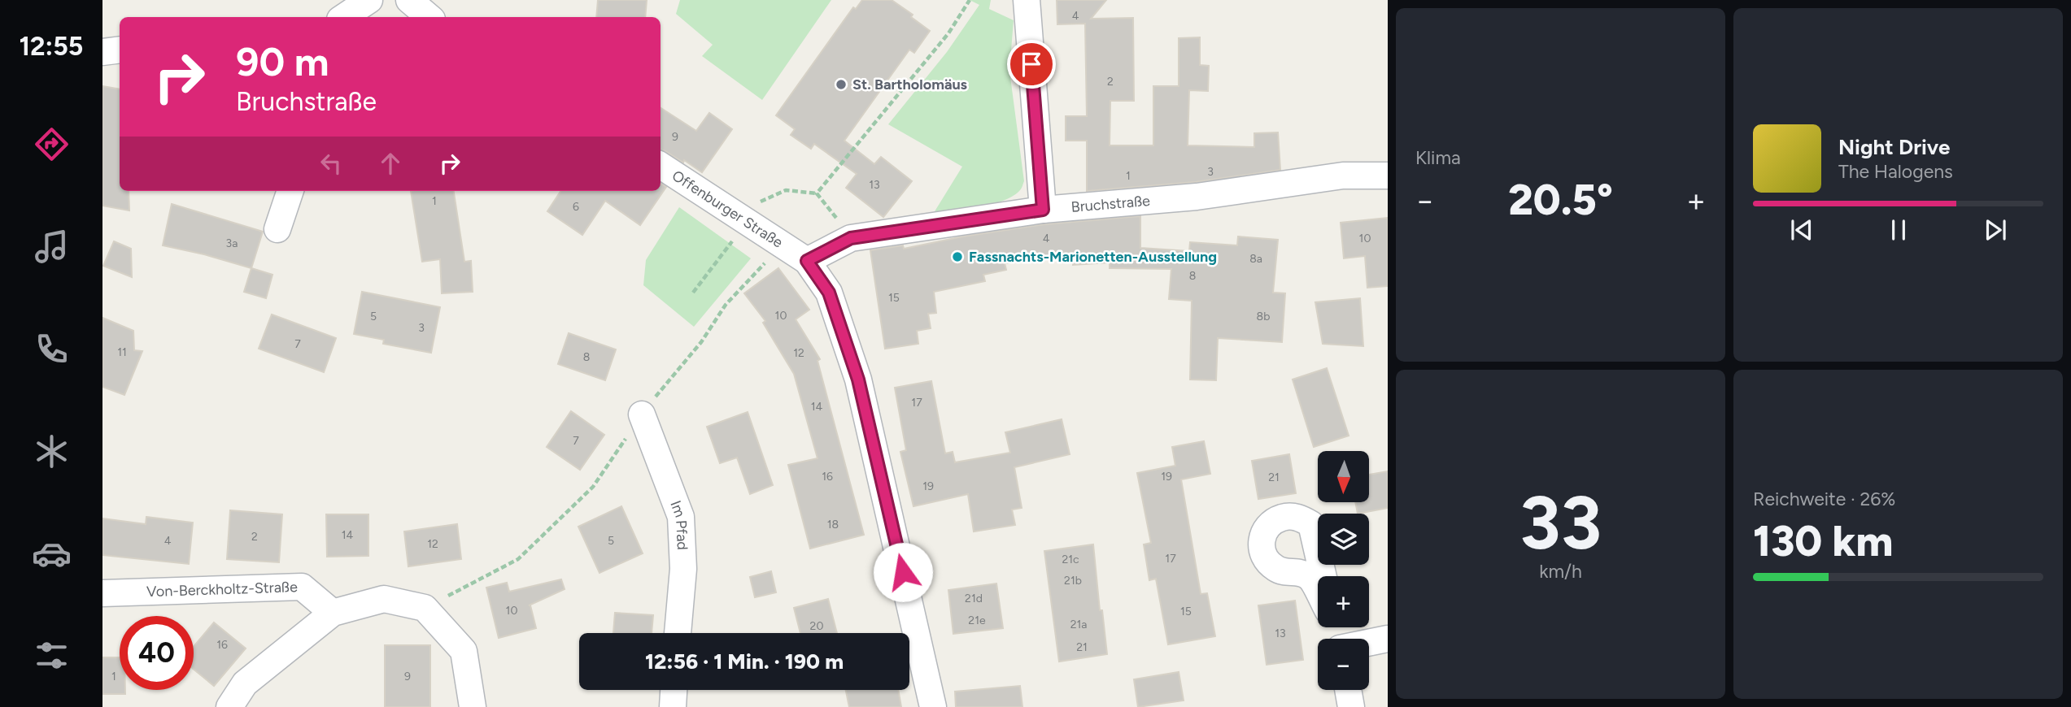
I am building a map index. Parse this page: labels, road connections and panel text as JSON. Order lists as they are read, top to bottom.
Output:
{
  "streets": {
    "street": [
      "Bruchstraße",
      "Offenburger Straße",
      "Im Pfad",
      "Von-Berckholtz-Straße"
    ]
  },
  "crossings": [
    ["Bruchstraße", "Offenburger Straße"]
  ],
  "places": ["St. Bartholomäus", "Fassnachts-Marionetten-Ausstellung"],
  "house_numbers": [
    "4",
    "2",
    "9",
    "3",
    "1",
    "13",
    "1",
    "6",
    "4",
    "10",
    "3a",
    "8a",
    "8",
    "15",
    "10",
    "5",
    "8b",
    "3",
    "7",
    "11",
    "12",
    "8",
    "17",
    "14",
    "7",
    "16",
    "19",
    "21",
    "19",
    "18",
    "14",
    "2",
    "4",
    "5",
    "12",
    "17",
    "21c",
    "21b",
    "21d",
    "10",
    "15",
    "21e",
    "21a",
    "20",
    "13",
    "16",
    "21",
    "1",
    "9"
  ],
  "north": "bottom",
  "page": {
    "tabs": "12:55",
    "tile": [
      "Klima",
      ["33", "km/h"],
      ["Reichweite · 26%", "130 km"]
    ],
    "turn": ["90 m", "Bruchstraße"],
    "song": ["Night Drive", "The Halogens"],
    "heat": ["−", "20.5°", "+"],
    "map_buttons": ["+", "−"],
    "limit": "40",
    "trip": "12:56 · 1 Min. · 190 m"
  }
}
